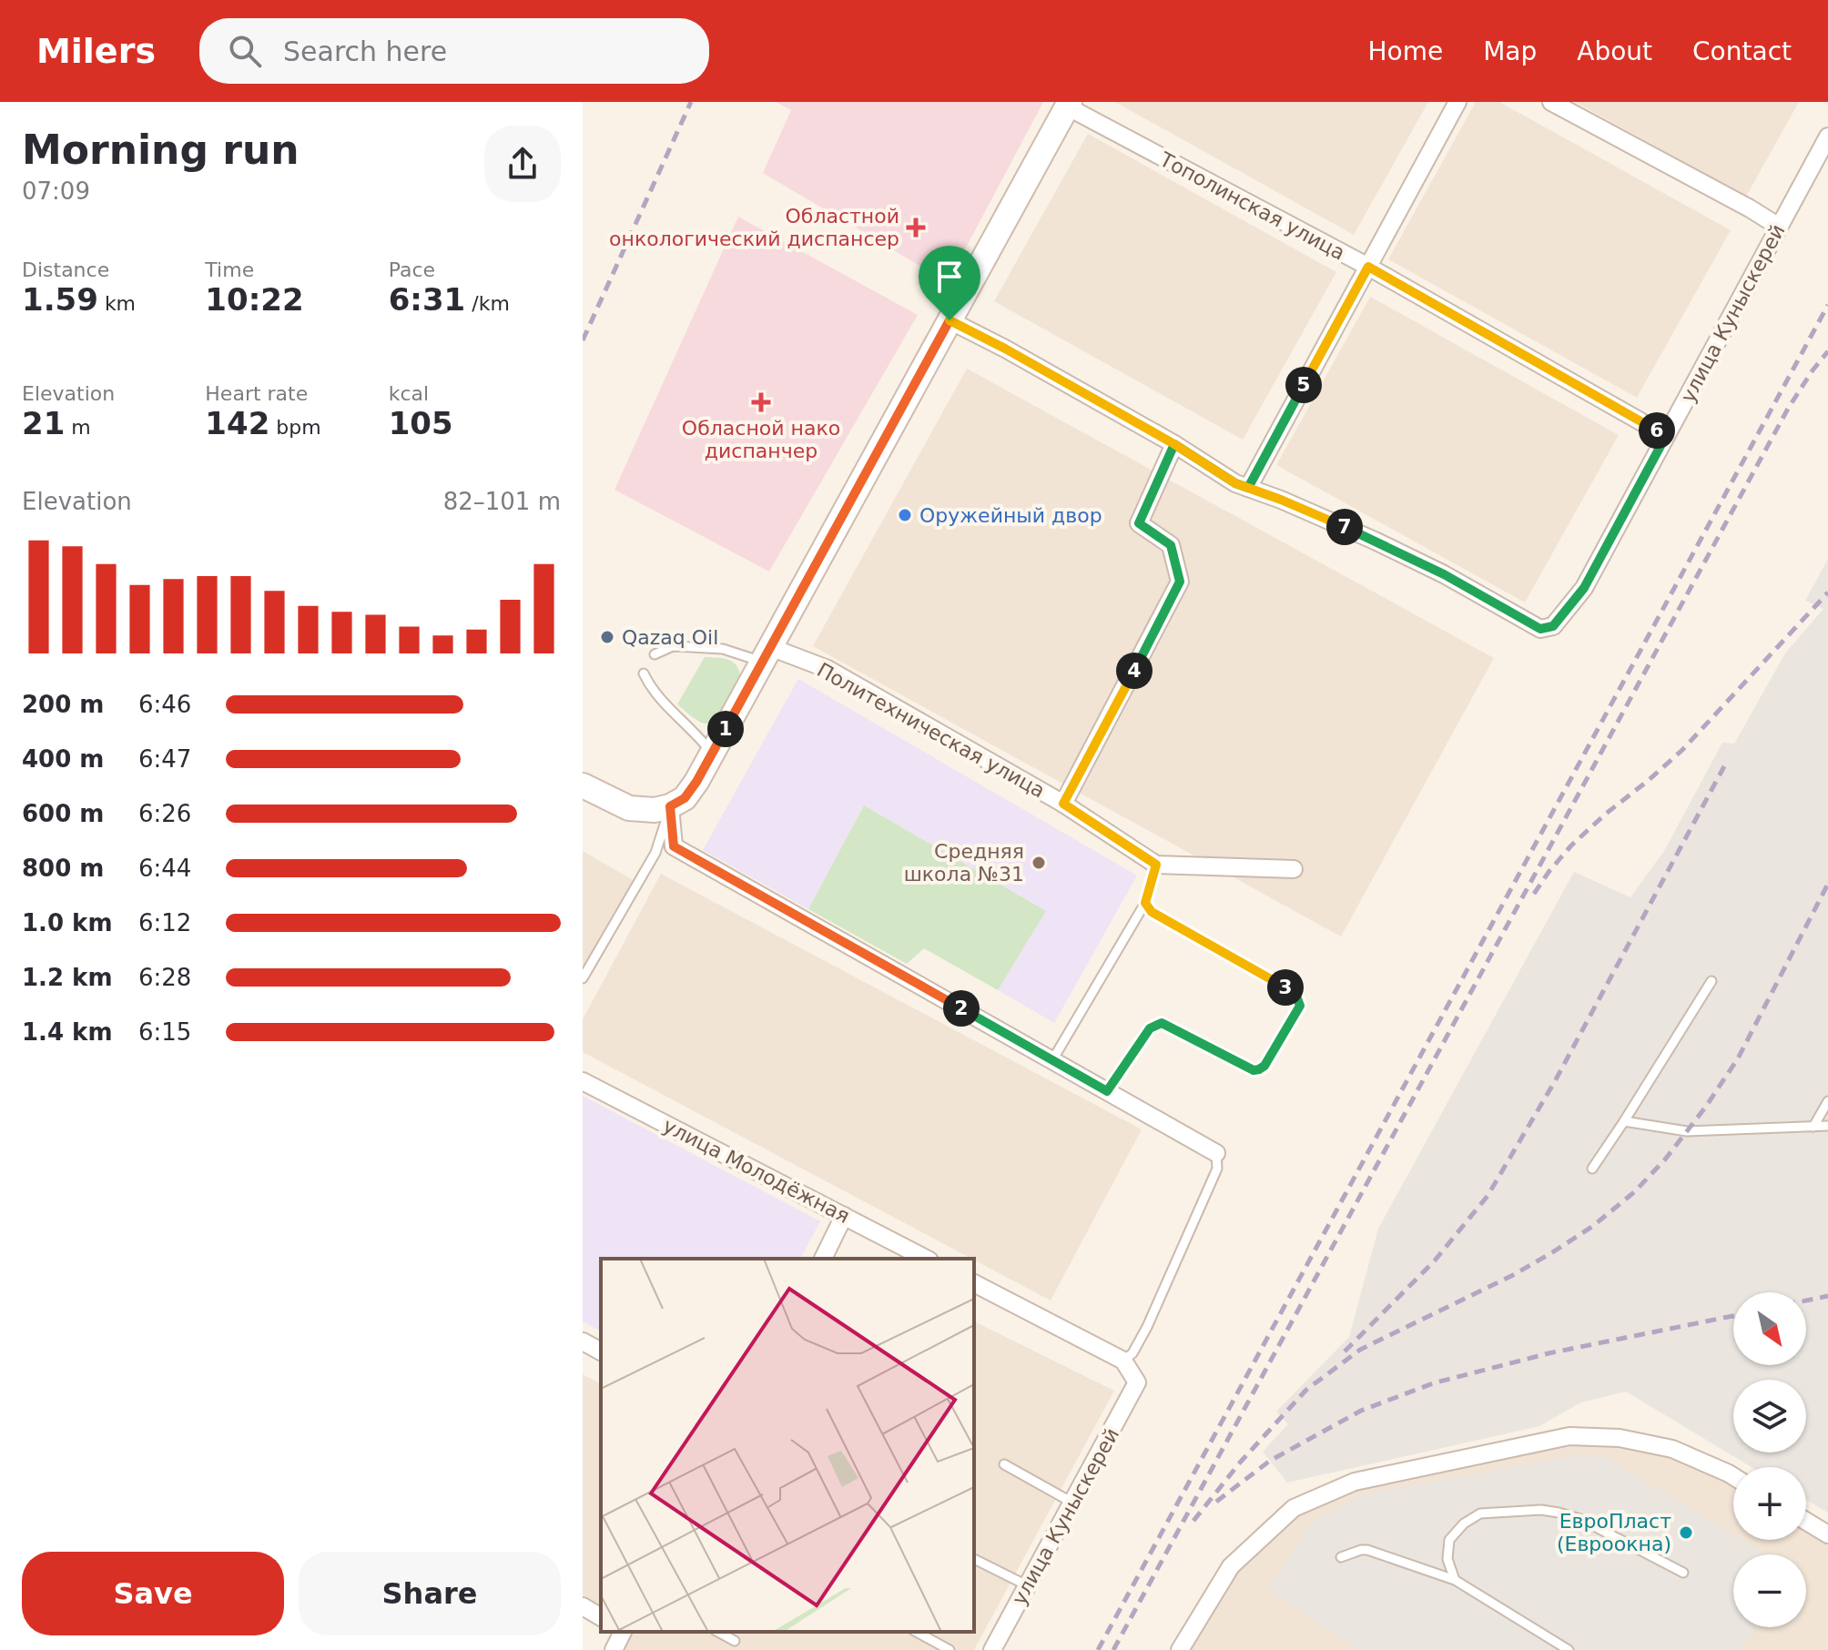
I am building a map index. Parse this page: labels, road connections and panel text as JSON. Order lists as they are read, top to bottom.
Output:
{
  "streets": {
    "street": [
      "Тополинская улица",
      "улица Куныскерей",
      "Политехническая улица",
      "улица Молодёжная"
    ]
  },
  "crossings": [
    ["Тополинская улица", "улица Куныскерей"]
  ],
  "places": {
    "health": ["Областной онкологический диспансер", "Обласной нако диспанчер"],
    "other": [
      "Оружейный двор",
      "Qazaq Oil",
      "Средняя школа №31",
      "ЕвроПласт (Евроокна)"
    ]
  },
  "north": "bottom right",
  "page": {
    "header": "Milers",
    "search": "Search here",
    "nav": [
      "Home",
      "Map",
      "About",
      "Contact"
    ],
    "heading": ["Morning run", "07:09"],
    "stats": [
      ["Distance", "1.59 km"],
      ["Time", "10:22"],
      ["Pace", "6:31 /km"],
      ["Elevation", "21 m"],
      ["Heart rate", "142 bpm"],
      ["kcal", "105"]
    ],
    "pins": [
      "5",
      "6",
      "7",
      "4",
      "1",
      "3",
      "2"
    ],
    "chart": ["Elevation", "82–101 m"],
    "list": [
      {
        "name": "200 m",
        "note": "6:46"
      },
      {
        "name": "400 m",
        "note": "6:47"
      },
      {
        "name": "600 m",
        "note": "6:26"
      },
      {
        "name": "800 m",
        "note": "6:44"
      },
      {
        "name": "1.0 km",
        "note": "6:12"
      },
      {
        "name": "1.2 km",
        "note": "6:28"
      },
      {
        "name": "1.4 km",
        "note": "6:15"
      }
    ],
    "map_buttons": ["+", "−"],
    "buttons": ["Save", "Share"]
  }
}
